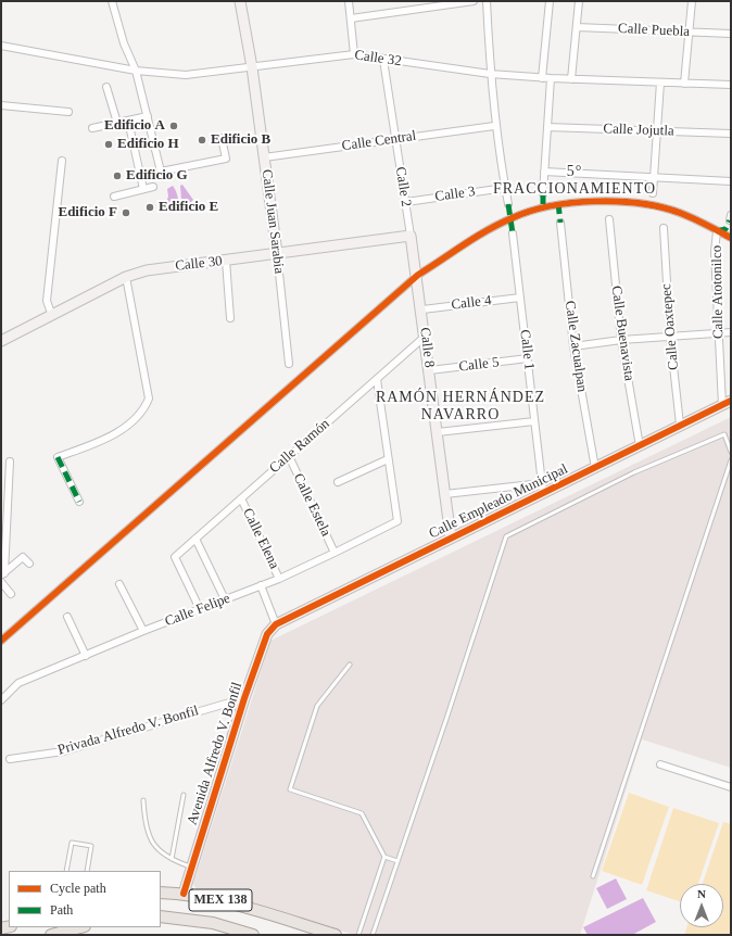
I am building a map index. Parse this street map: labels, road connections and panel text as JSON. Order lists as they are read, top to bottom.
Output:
{
  "streets": {
    "main road": ["MEX 138"],
    "street": [
      "Calle Puebla",
      "Calle 32",
      "Calle Jojutla",
      "Calle Central",
      "Calle 2",
      "Calle 3",
      "Calle Juan Sarabia",
      "Calle 30",
      "Calle Atotonilco",
      "Calle 4",
      "Calle Oaxtepec",
      "Calle Buenavista",
      "Calle Zacualpan",
      "Calle 8",
      "Calle 1",
      "Calle 5",
      "Calle Ramón",
      "Calle Empleado Municipal",
      "Calle Estela",
      "Calle Elena",
      "Calle Felipe",
      "Privada Alfredo V. Bonfil",
      "Avenida Alfredo V. Bonfil"
    ]
  },
  "crossings": [
    ["Calle 32", "Calle 2"],
    ["Calle 32", "Calle Juan Sarabia"],
    ["Calle Central", "Calle 2"],
    ["Calle Central", "Calle Juan Sarabia"],
    ["Calle 2", "Calle 3"],
    ["Calle 2", "Calle 30"],
    ["Calle 2", "Calle 8"],
    ["Calle Juan Sarabia", "Calle 30"],
    ["Calle 30", "Calle 8"],
    ["Calle Atotonilco", "Calle Empleado Municipal"],
    ["Calle 4", "Calle 8"],
    ["Calle 4", "Calle 1"],
    ["Calle Oaxtepec", "Calle Empleado Municipal"],
    ["Calle Buenavista", "Calle Empleado Municipal"],
    ["Calle Zacualpan", "Calle Empleado Municipal"],
    ["Calle 8", "Calle 5"],
    ["Calle 8", "Calle Ramón"],
    ["Calle 8", "Calle Empleado Municipal"],
    ["Calle 1", "Calle 5"],
    ["Calle 1", "Calle Empleado Municipal"],
    ["Calle Ramón", "Calle Estela"],
    ["Calle Ramón", "Calle Elena"],
    ["Calle Ramón", "Calle Felipe"],
    ["Calle Empleado Municipal", "Avenida Alfredo V. Bonfil"],
    ["Calle Estela", "Calle Felipe"],
    ["Calle Elena", "Calle Felipe"],
    ["Privada Alfredo V. Bonfil", "Avenida Alfredo V. Bonfil"],
    ["Avenida Alfredo V. Bonfil", "MEX 138"]
  ],
  "districts": ["5° FRACCIONAMIENTO", "RAMÓN HERNÁNDEZ NAVARRO"],
  "places": [
    "Edificio A",
    "Edificio B",
    "Edificio H",
    "Edificio G",
    "Edificio E",
    "Edificio F"
  ],
  "legend": ["Cycle path", "Path"],
  "north": "top"
}
